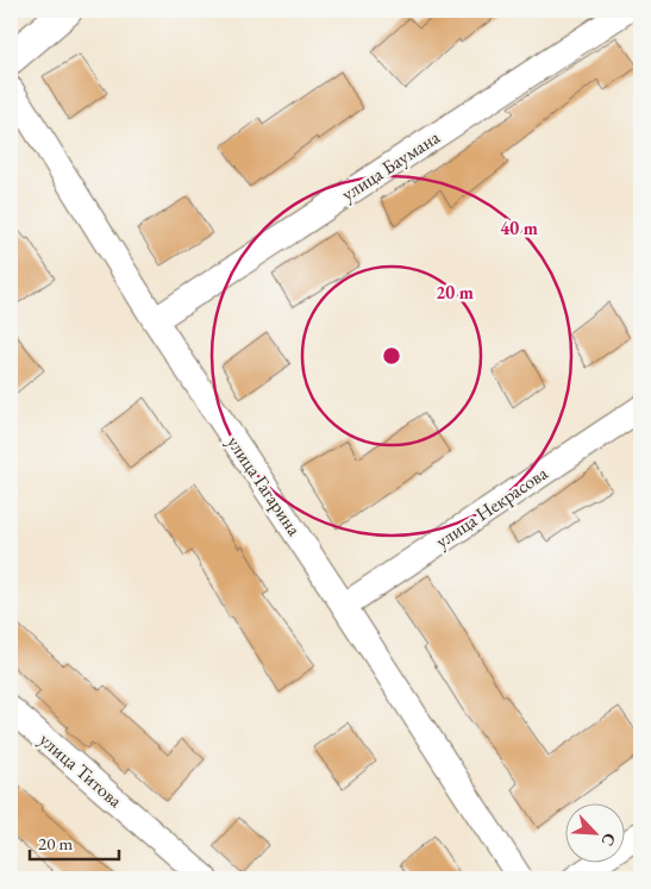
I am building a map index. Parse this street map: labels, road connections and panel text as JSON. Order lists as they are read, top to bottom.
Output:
{
  "streets": {
    "street": [
      "улица Баумана",
      "улица Гагарина",
      "улица Некрасова",
      "улица Титова"
    ]
  },
  "crossings": [
    ["улица Баумана", "улица Гагарина"],
    ["улица Гагарина", "улица Некрасова"]
  ],
  "scale_bar": "20 m",
  "north": "bottom right",
  "rings": ["40 m", "20 m"]
}
